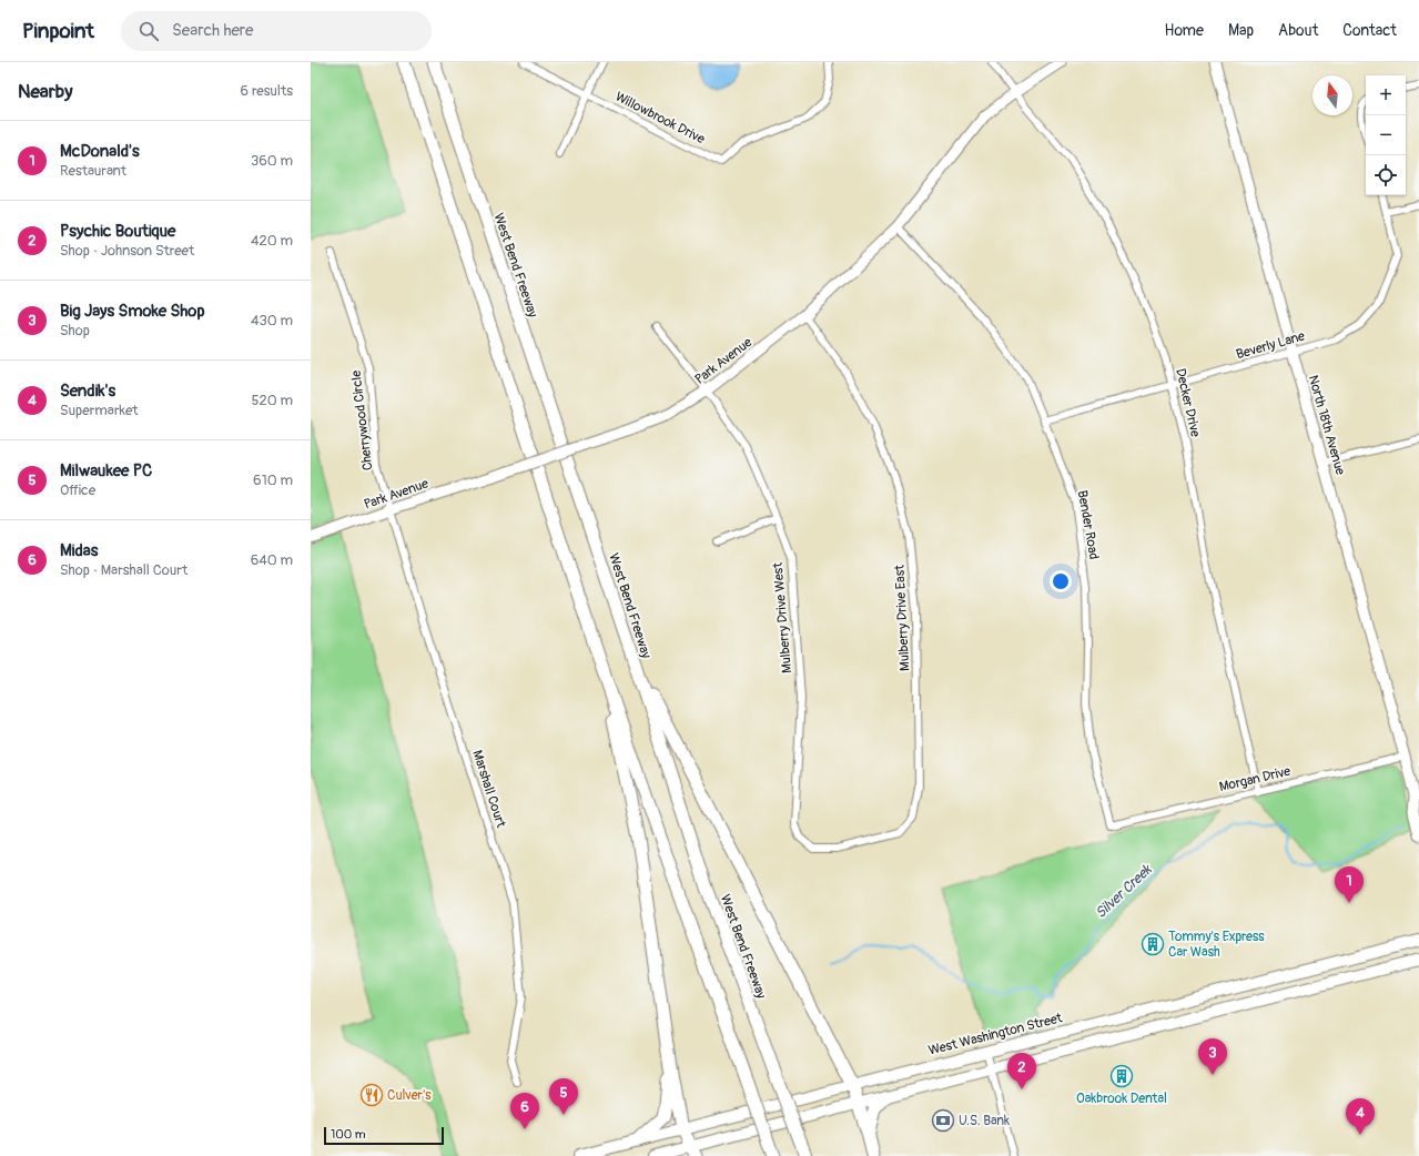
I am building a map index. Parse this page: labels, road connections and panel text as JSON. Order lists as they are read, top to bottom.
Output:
{
  "streets": {
    "highway": ["West Bend Freeway"],
    "main road": ["West Washington Street"],
    "street": [
      "Willowbrook Drive",
      "Beverly Lane",
      "Park Avenue",
      "Decker Drive",
      "Cherrywood Circle",
      "North 18th Avenue",
      "Bender Road",
      "Mulberry Drive West",
      "Mulberry Drive East",
      "Morgan Drive",
      "Marshall Court"
    ]
  },
  "crossings": [
    ["Beverly Lane", "Decker Drive"],
    ["Beverly Lane", "North 18th Avenue"],
    ["Beverly Lane", "Bender Road"],
    ["Park Avenue", "Decker Drive"],
    ["Park Avenue", "Cherrywood Circle"],
    ["Park Avenue", "Bender Road"],
    ["Park Avenue", "Mulberry Drive West"],
    ["Park Avenue", "Mulberry Drive East"],
    ["Park Avenue", "Marshall Court"],
    ["Decker Drive", "Morgan Drive"],
    ["Cherrywood Circle", "Marshall Court"],
    ["North 18th Avenue", "Morgan Drive"],
    ["Bender Road", "Morgan Drive"],
    ["Mulberry Drive West", "Mulberry Drive East"]
  ],
  "water": ["Silver Creek"],
  "places": {
    "building": ["Tommy's Express Car Wash", "Oakbrook Dental"],
    "restaurant": ["Culver's"],
    "bank": ["U.S. Bank"]
  },
  "scale_bar": "100 m",
  "north": "top",
  "page": {
    "header": "Pinpoint",
    "search": "Search here",
    "nav": [
      "Home",
      "Map",
      "About",
      "Contact"
    ],
    "heading": ["Nearby", "6 results"],
    "map_buttons": ["+", "−"],
    "list": [
      {
        "mark": "1",
        "name": "McDonald's",
        "note": "Restaurant",
        "value": "360 m"
      },
      {
        "mark": "2",
        "name": "Psychic Boutique",
        "note": "Shop · Johnson Street",
        "value": "420 m"
      },
      {
        "mark": "3",
        "name": "Big Jays Smoke Shop",
        "note": "Shop",
        "value": "430 m"
      },
      {
        "mark": "4",
        "name": "Sendik's",
        "note": "Supermarket",
        "value": "520 m"
      },
      {
        "mark": "5",
        "name": "Milwaukee PC",
        "note": "Office",
        "value": "610 m"
      },
      {
        "mark": "6",
        "name": "Midas",
        "note": "Shop · Marshall Court",
        "value": "640 m"
      }
    ],
    "pins": [
      "1",
      "3",
      "2",
      "5",
      "6",
      "4"
    ],
    "scale": "100 m"
  }
}
